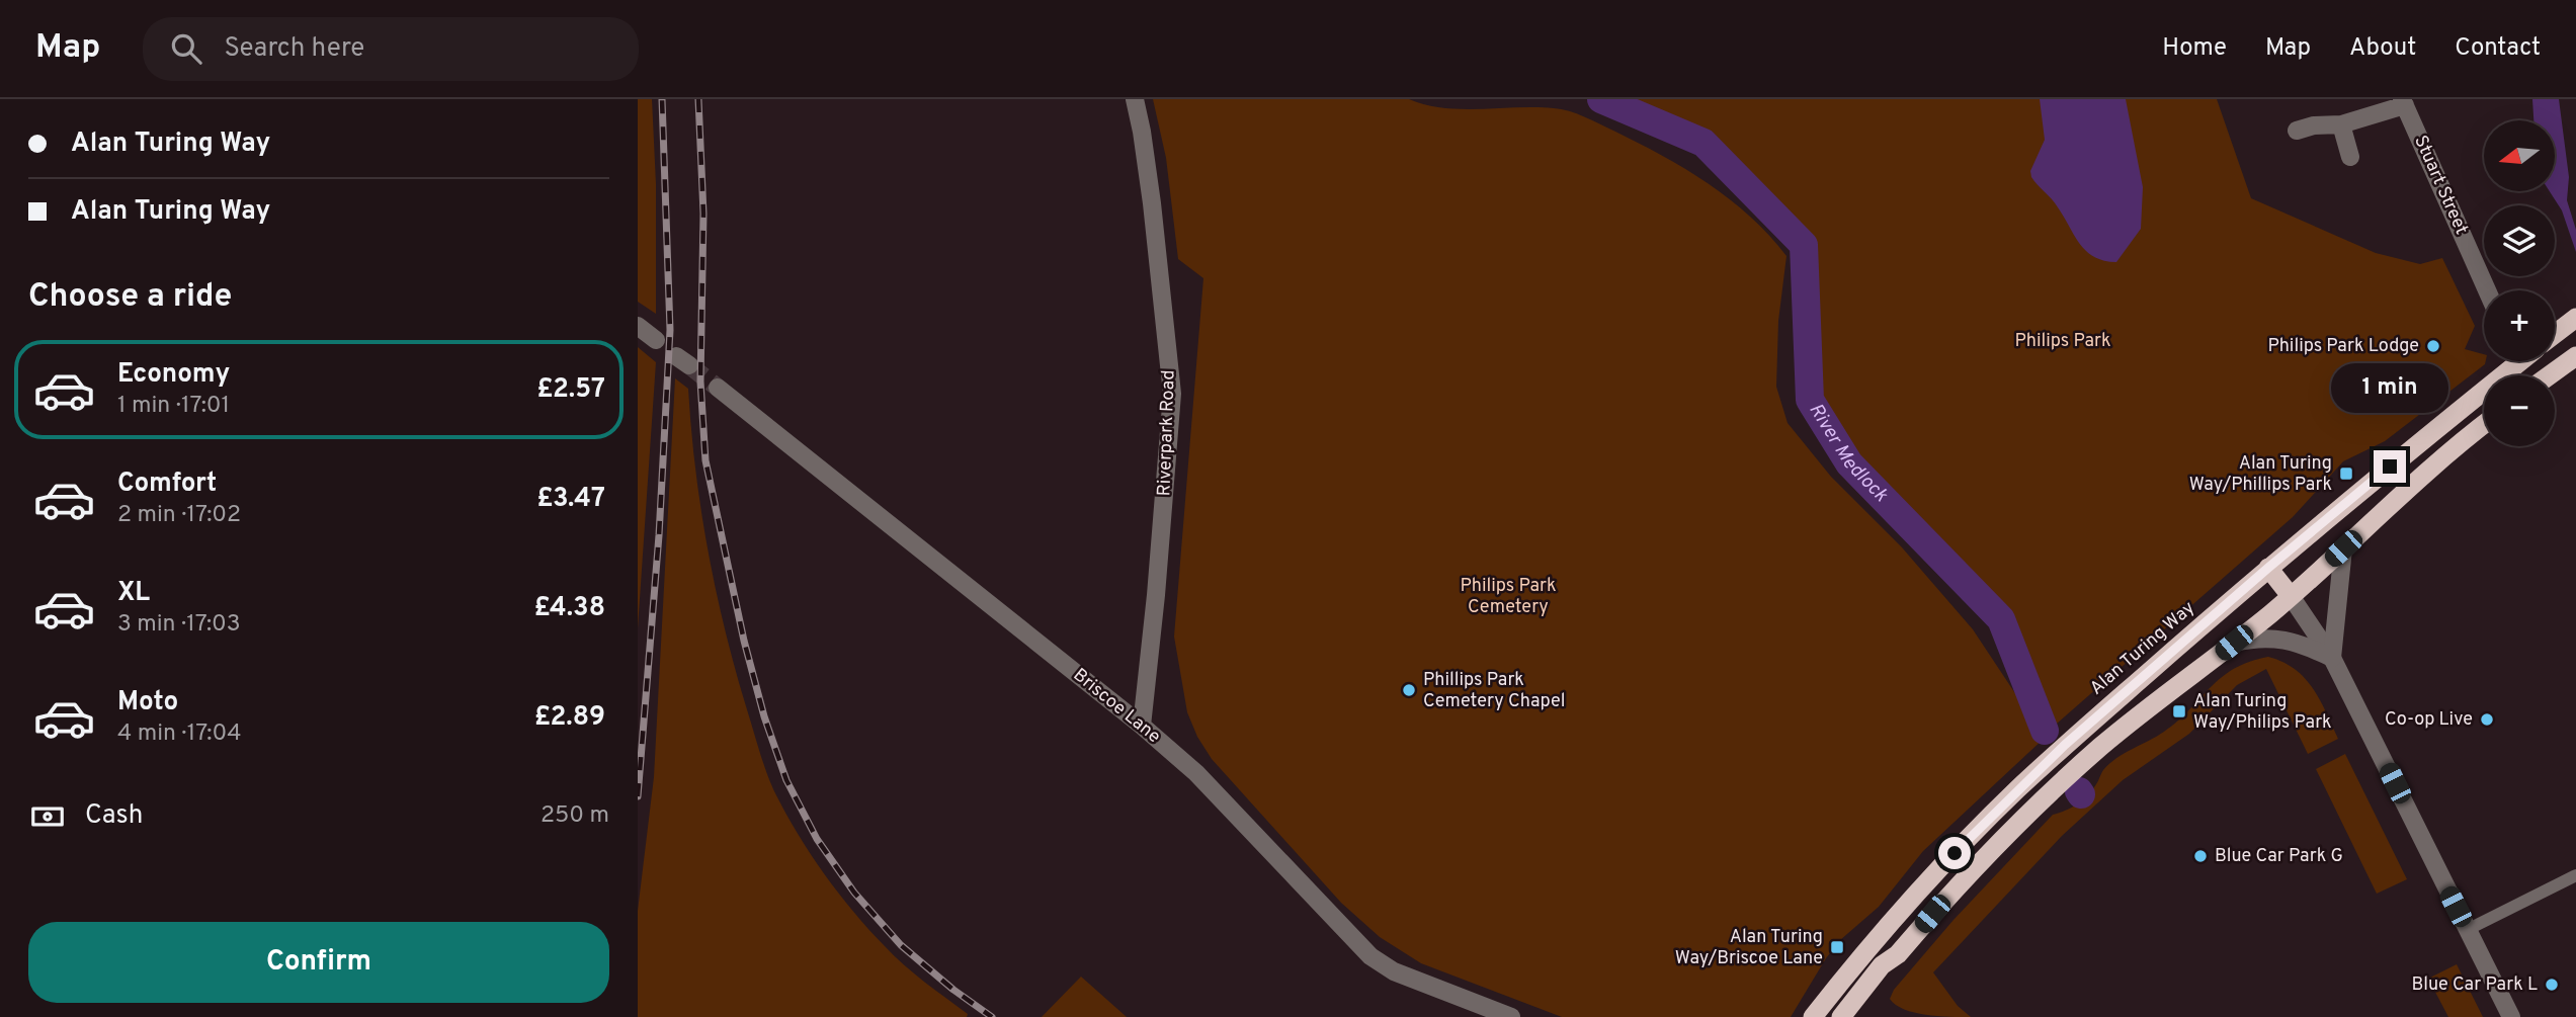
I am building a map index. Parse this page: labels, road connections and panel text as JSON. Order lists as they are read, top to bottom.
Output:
{
  "streets": {
    "highway": ["Alan Turing Way"],
    "street": ["Stuart Street", "Riverpark Road", "Briscoe Lane"]
  },
  "crossings": [
    ["Riverpark Road", "Briscoe Lane"]
  ],
  "water": ["River Medlock"],
  "parks": ["Philips Park", "Philips Park Cemetery"],
  "places": {
    "other": [
      "Philips Park Lodge",
      "Phillips Park Cemetery Chapel",
      "Co-op Live",
      "Blue Car Park G",
      "Blue Car Park L"
    ],
    "transit": ["Alan Turing Way/Phillips Park", "Alan Turing Way/Philips Park", "Alan Turing Way/Briscoe Lane"]
  },
  "north": "left",
  "page": {
    "header": "Map",
    "search": "Search here",
    "nav": [
      "Home",
      "Map",
      "About",
      "Contact"
    ],
    "banner": ["Alan Turing Way", "Alan Turing Way"],
    "map_buttons": ["+", "−"],
    "heading": "Choose a ride",
    "list": [
      {
        "name": "Economy",
        "note": "1 min · 17:01",
        "value": "£2.57"
      },
      {
        "name": "Comfort",
        "note": "2 min · 17:02",
        "value": "£3.47"
      },
      {
        "name": "XL",
        "note": "3 min · 17:03",
        "value": "£4.38"
      },
      {
        "name": "Moto",
        "note": "4 min · 17:04",
        "value": "£2.89"
      }
    ],
    "bubble": "1 min",
    "pay": ["Cash", "250 m"],
    "buttons": "Confirm"
  }
}
